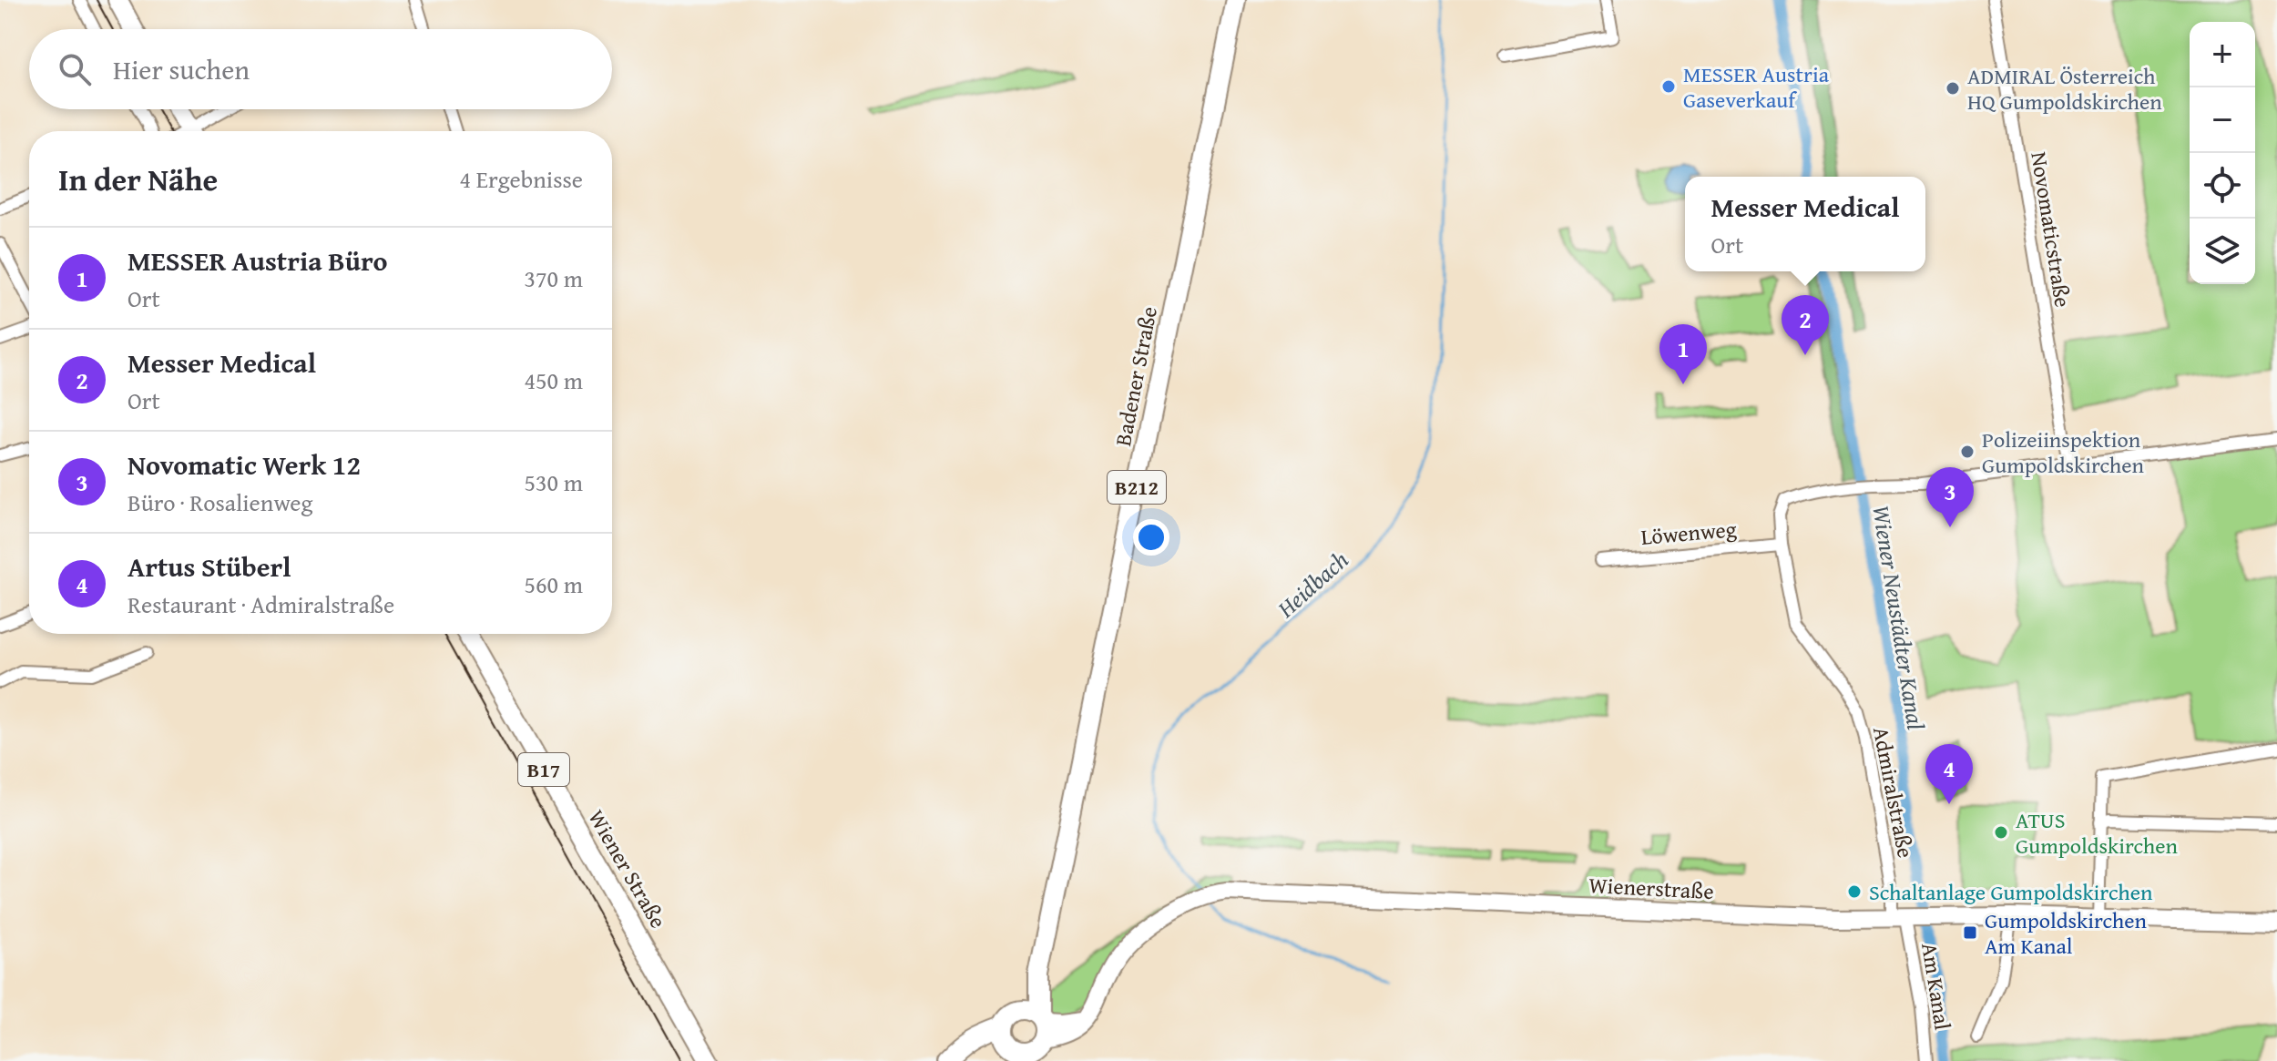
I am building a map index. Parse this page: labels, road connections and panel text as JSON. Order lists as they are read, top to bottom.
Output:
{
  "streets": {
    "main road": [
      "Badener Straße",
      "B212",
      "B17",
      "Wiener Straße"
    ],
    "street": [
      "Novomaticstraße",
      "Löwenweg",
      "Admiralstraße",
      "Wienerstraße",
      "Am Kanal"
    ]
  },
  "crossings": [
    ["Novomaticstraße", "Admiralstraße"],
    ["Badener Straße", "B212"],
    ["Badener Straße", "Wienerstraße"],
    ["B212", "Wienerstraße"],
    ["Löwenweg", "Admiralstraße"],
    ["Admiralstraße", "Wienerstraße"],
    ["Admiralstraße", "Am Kanal"],
    ["Wienerstraße", "Am Kanal"]
  ],
  "water": ["Heidbach", "Wiener Neustädter Kanal"],
  "places": {
    "other": [
      "MESSER Austria Gaseverkauf",
      "ADMIRAL Österreich HQ Gumpoldskirchen",
      "Polizeiinspektion Gumpoldskirchen",
      "ATUS Gumpoldskirchen",
      "Schaltanlage Gumpoldskirchen"
    ],
    "transit": ["Gumpoldskirchen Am Kanal"]
  },
  "page": {
    "map_buttons": ["+", "−"],
    "search": "Hier suchen",
    "heading": ["In der Nähe", "4 Ergebnisse"],
    "popup": ["Messer Medical", "Ort"],
    "list": [
      {
        "mark": "1",
        "name": "MESSER Austria Büro",
        "note": "Ort",
        "value": "370 m"
      },
      {
        "mark": "2",
        "name": "Messer Medical",
        "note": "Ort",
        "value": "450 m"
      },
      {
        "mark": "3",
        "name": "Novomatic Werk 12",
        "note": "Büro · Rosalienweg",
        "value": "530 m"
      },
      {
        "mark": "4",
        "name": "Artus Stüberl",
        "note": "Restaurant · Admiralstraße",
        "value": "560 m"
      }
    ],
    "pins": [
      "2",
      "1",
      "3",
      "4"
    ]
  }
}
